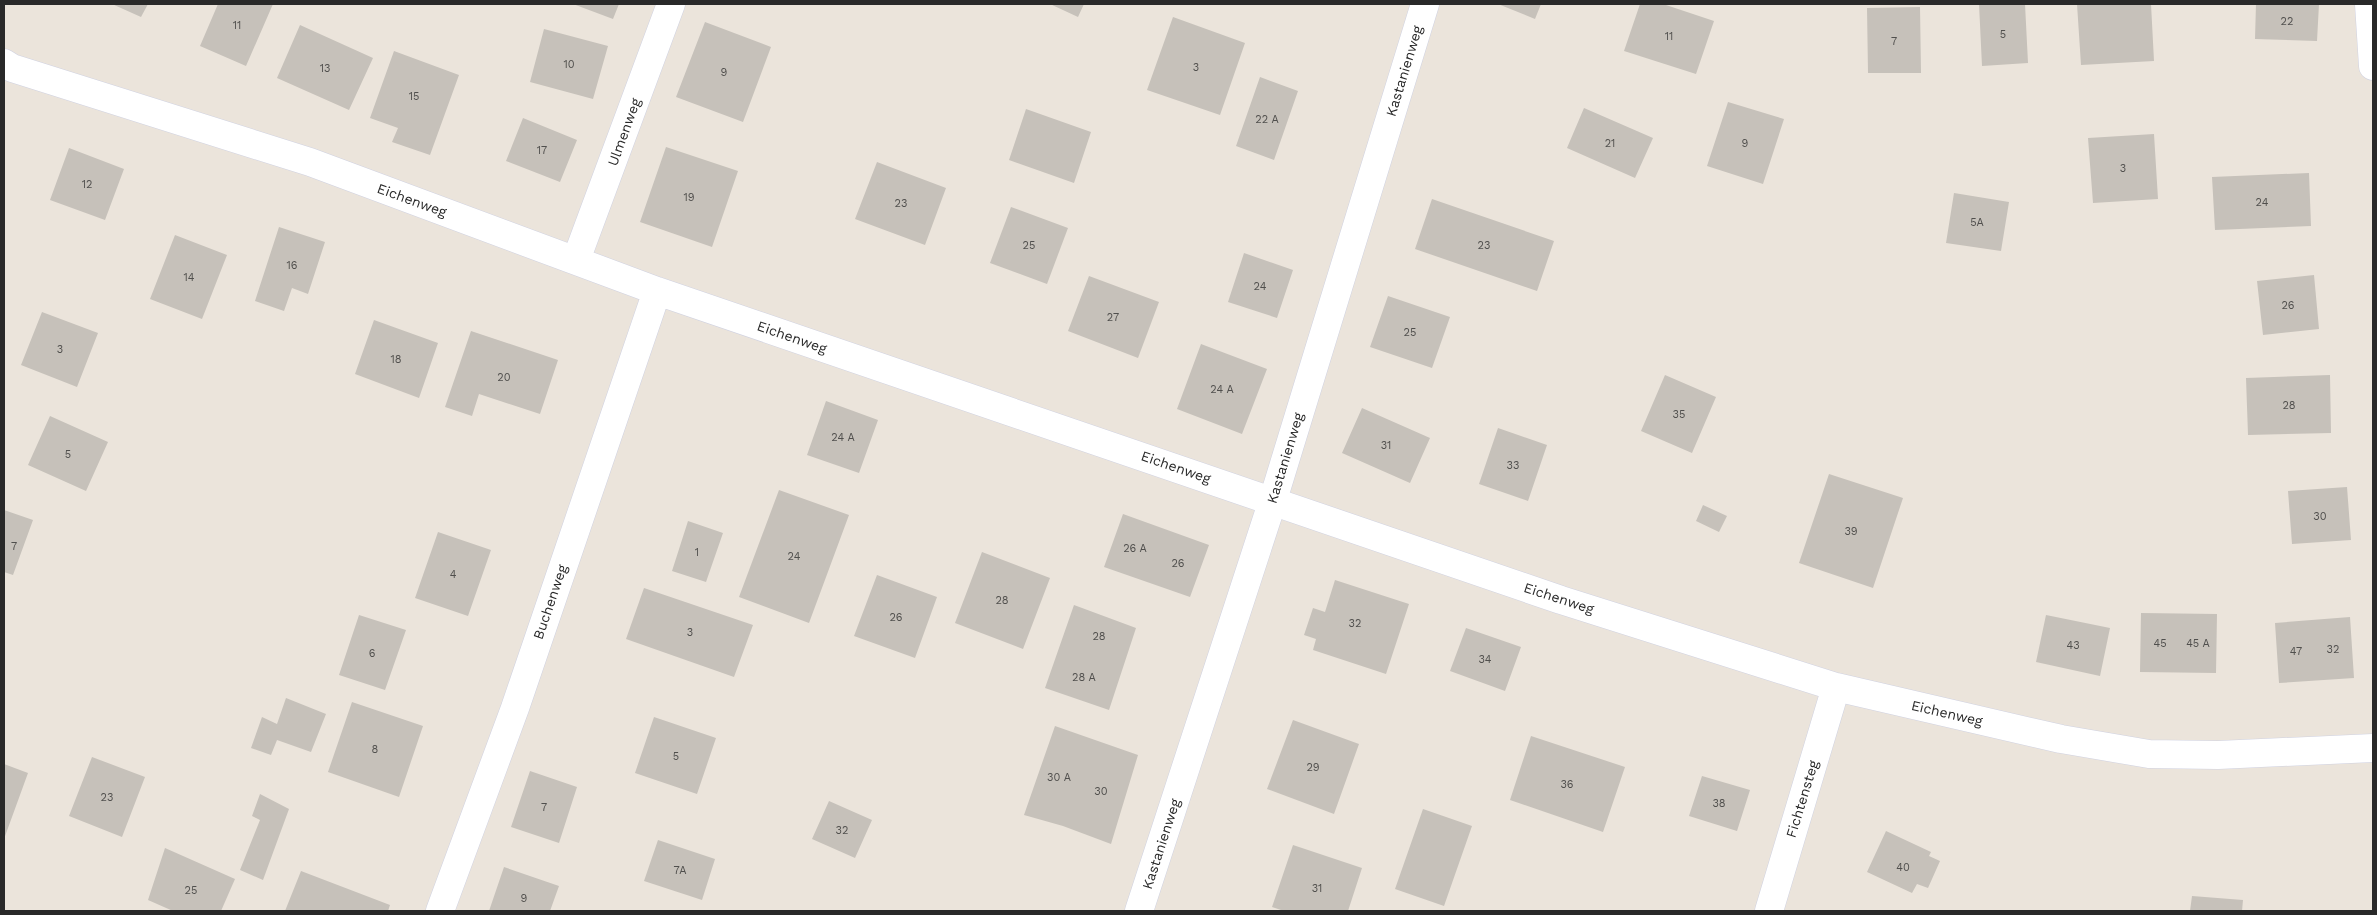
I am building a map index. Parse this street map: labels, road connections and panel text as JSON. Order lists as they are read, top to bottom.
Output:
{
  "streets": {
    "street": [
      "Kastanienweg",
      "Ulmenweg",
      "Eichenweg",
      "Buchenweg",
      "Fichtensteg"
    ]
  },
  "crossings": [
    ["Kastanienweg", "Eichenweg"],
    ["Ulmenweg", "Eichenweg"],
    ["Eichenweg", "Buchenweg"],
    ["Eichenweg", "Fichtensteg"]
  ],
  "house_numbers": [
    "22",
    "11",
    "5",
    "11",
    "7",
    "10",
    "3",
    "13",
    "9",
    "15",
    "22 A",
    "21",
    "9",
    "17",
    "3",
    "12",
    "19",
    "24",
    "23",
    "5A",
    "25",
    "23",
    "16",
    "14",
    "24",
    "26",
    "27",
    "25",
    "3",
    "18",
    "20",
    "24 A",
    "28",
    "35",
    "24 A",
    "31",
    "5",
    "33",
    "30",
    "39",
    "7",
    "26 A",
    "1",
    "24",
    "26",
    "4",
    "28",
    "26",
    "32",
    "3",
    "28",
    "45",
    "45 A",
    "43",
    "32",
    "47",
    "6",
    "34",
    "28 A",
    "8",
    "5",
    "29",
    "30 A",
    "36",
    "30",
    "23",
    "38",
    "7",
    "32",
    "40",
    "7A",
    "31",
    "25",
    "9"
  ]
}
